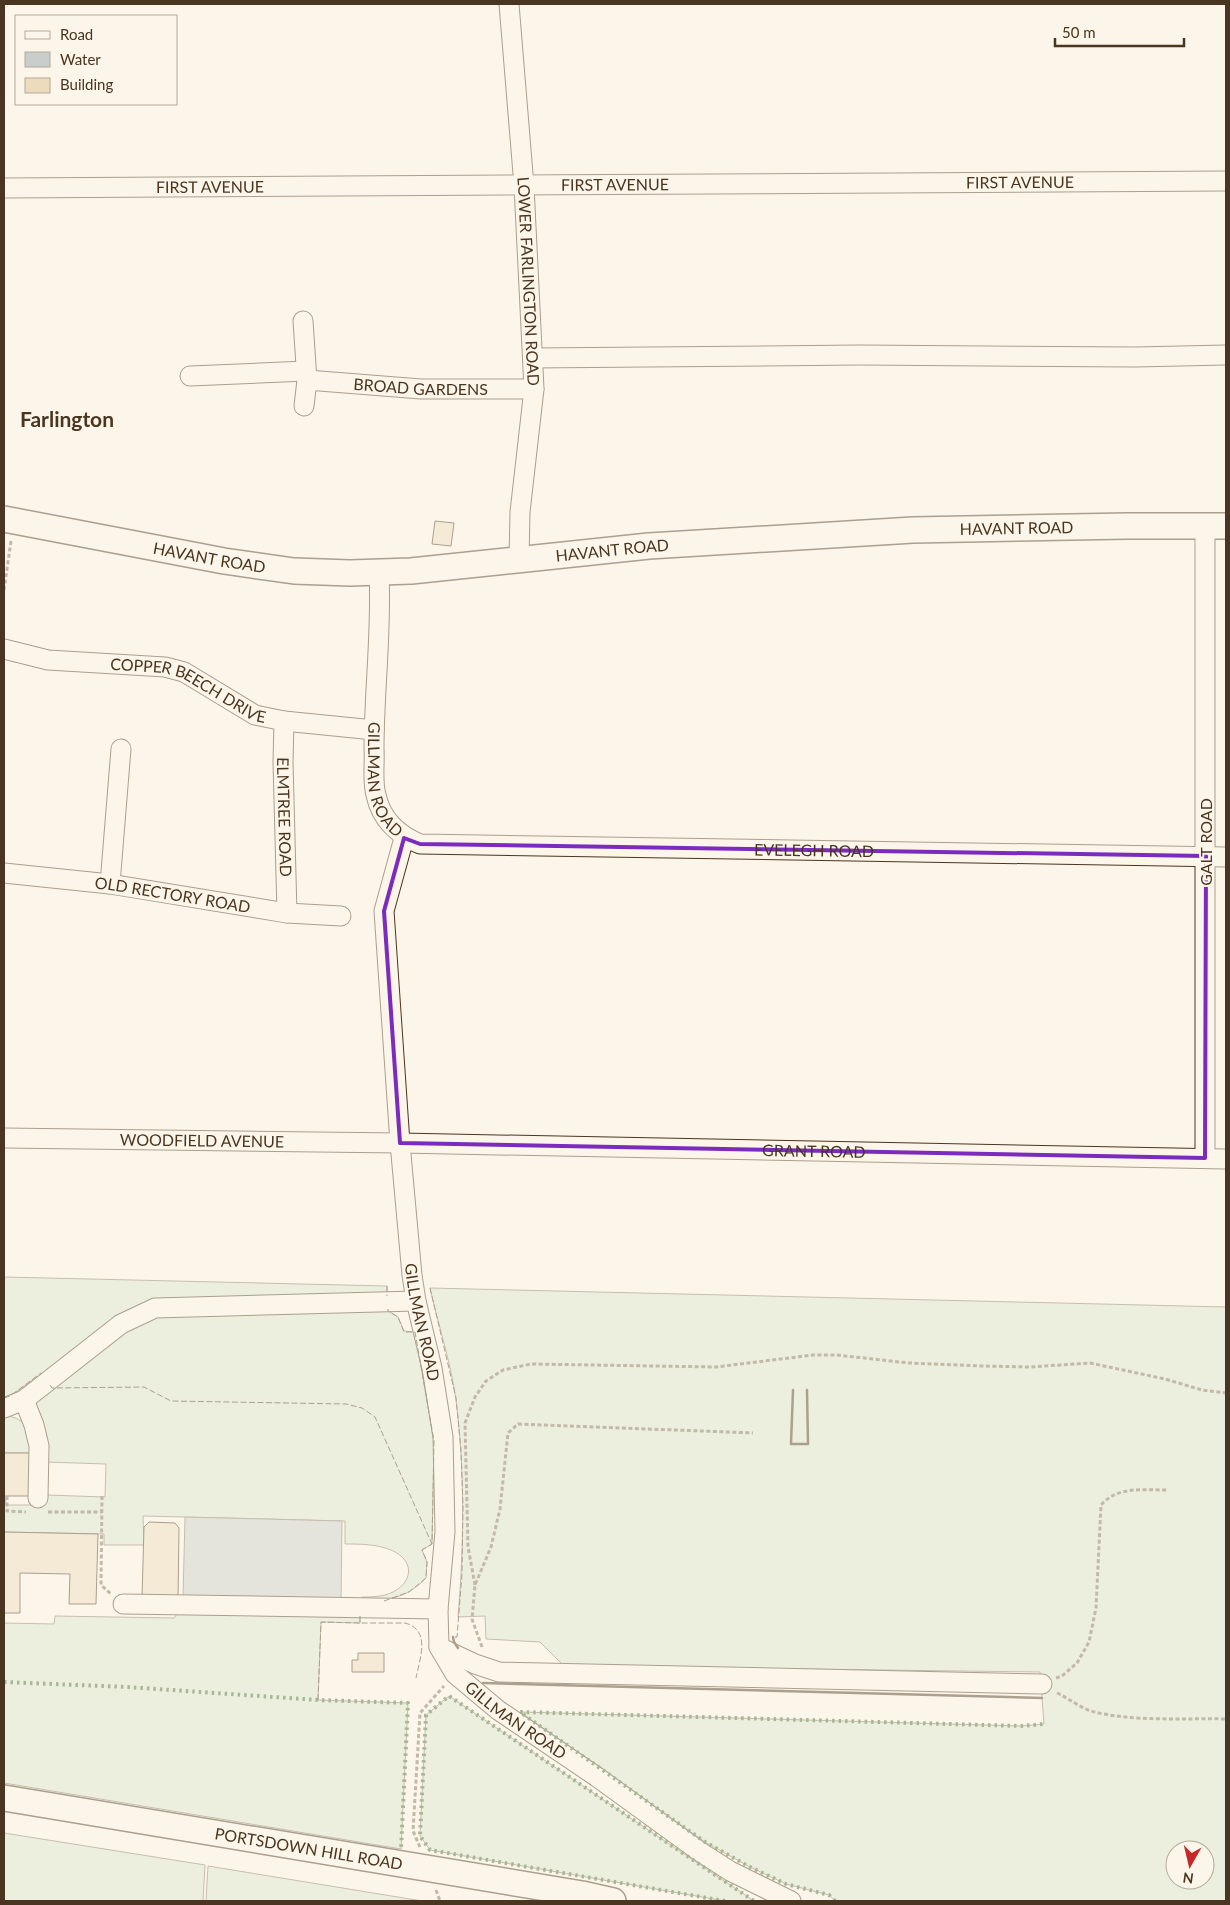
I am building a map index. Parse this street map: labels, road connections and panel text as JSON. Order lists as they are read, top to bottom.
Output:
{
  "streets": {
    "main road": ["HAVANT ROAD", "PORTSDOWN HILL ROAD"],
    "street": [
      "FIRST AVENUE",
      "LOWER FARLINGTON ROAD",
      "BROAD GARDENS",
      "COPPER BEECH DRIVE",
      "GILLMAN ROAD",
      "ELMTREE ROAD",
      "GALT ROAD",
      "EVELEGH ROAD",
      "OLD RECTORY ROAD",
      "WOODFIELD AVENUE",
      "GRANT ROAD"
    ]
  },
  "crossings": [
    ["FIRST AVENUE", "LOWER FARLINGTON ROAD"],
    ["LOWER FARLINGTON ROAD", "BROAD GARDENS"],
    ["LOWER FARLINGTON ROAD", "HAVANT ROAD"],
    ["HAVANT ROAD", "GILLMAN ROAD"],
    ["HAVANT ROAD", "GALT ROAD"],
    ["COPPER BEECH DRIVE", "GILLMAN ROAD"],
    ["COPPER BEECH DRIVE", "ELMTREE ROAD"],
    ["GILLMAN ROAD", "EVELEGH ROAD"],
    ["GILLMAN ROAD", "WOODFIELD AVENUE"],
    ["GILLMAN ROAD", "GRANT ROAD"],
    ["ELMTREE ROAD", "OLD RECTORY ROAD"],
    ["GALT ROAD", "EVELEGH ROAD"],
    ["GALT ROAD", "GRANT ROAD"],
    ["WOODFIELD AVENUE", "GRANT ROAD"]
  ],
  "districts": ["Farlington"],
  "legend": ["Road", "Water", "Building"],
  "scale_bar": "50 m",
  "north": "bottom"
}
